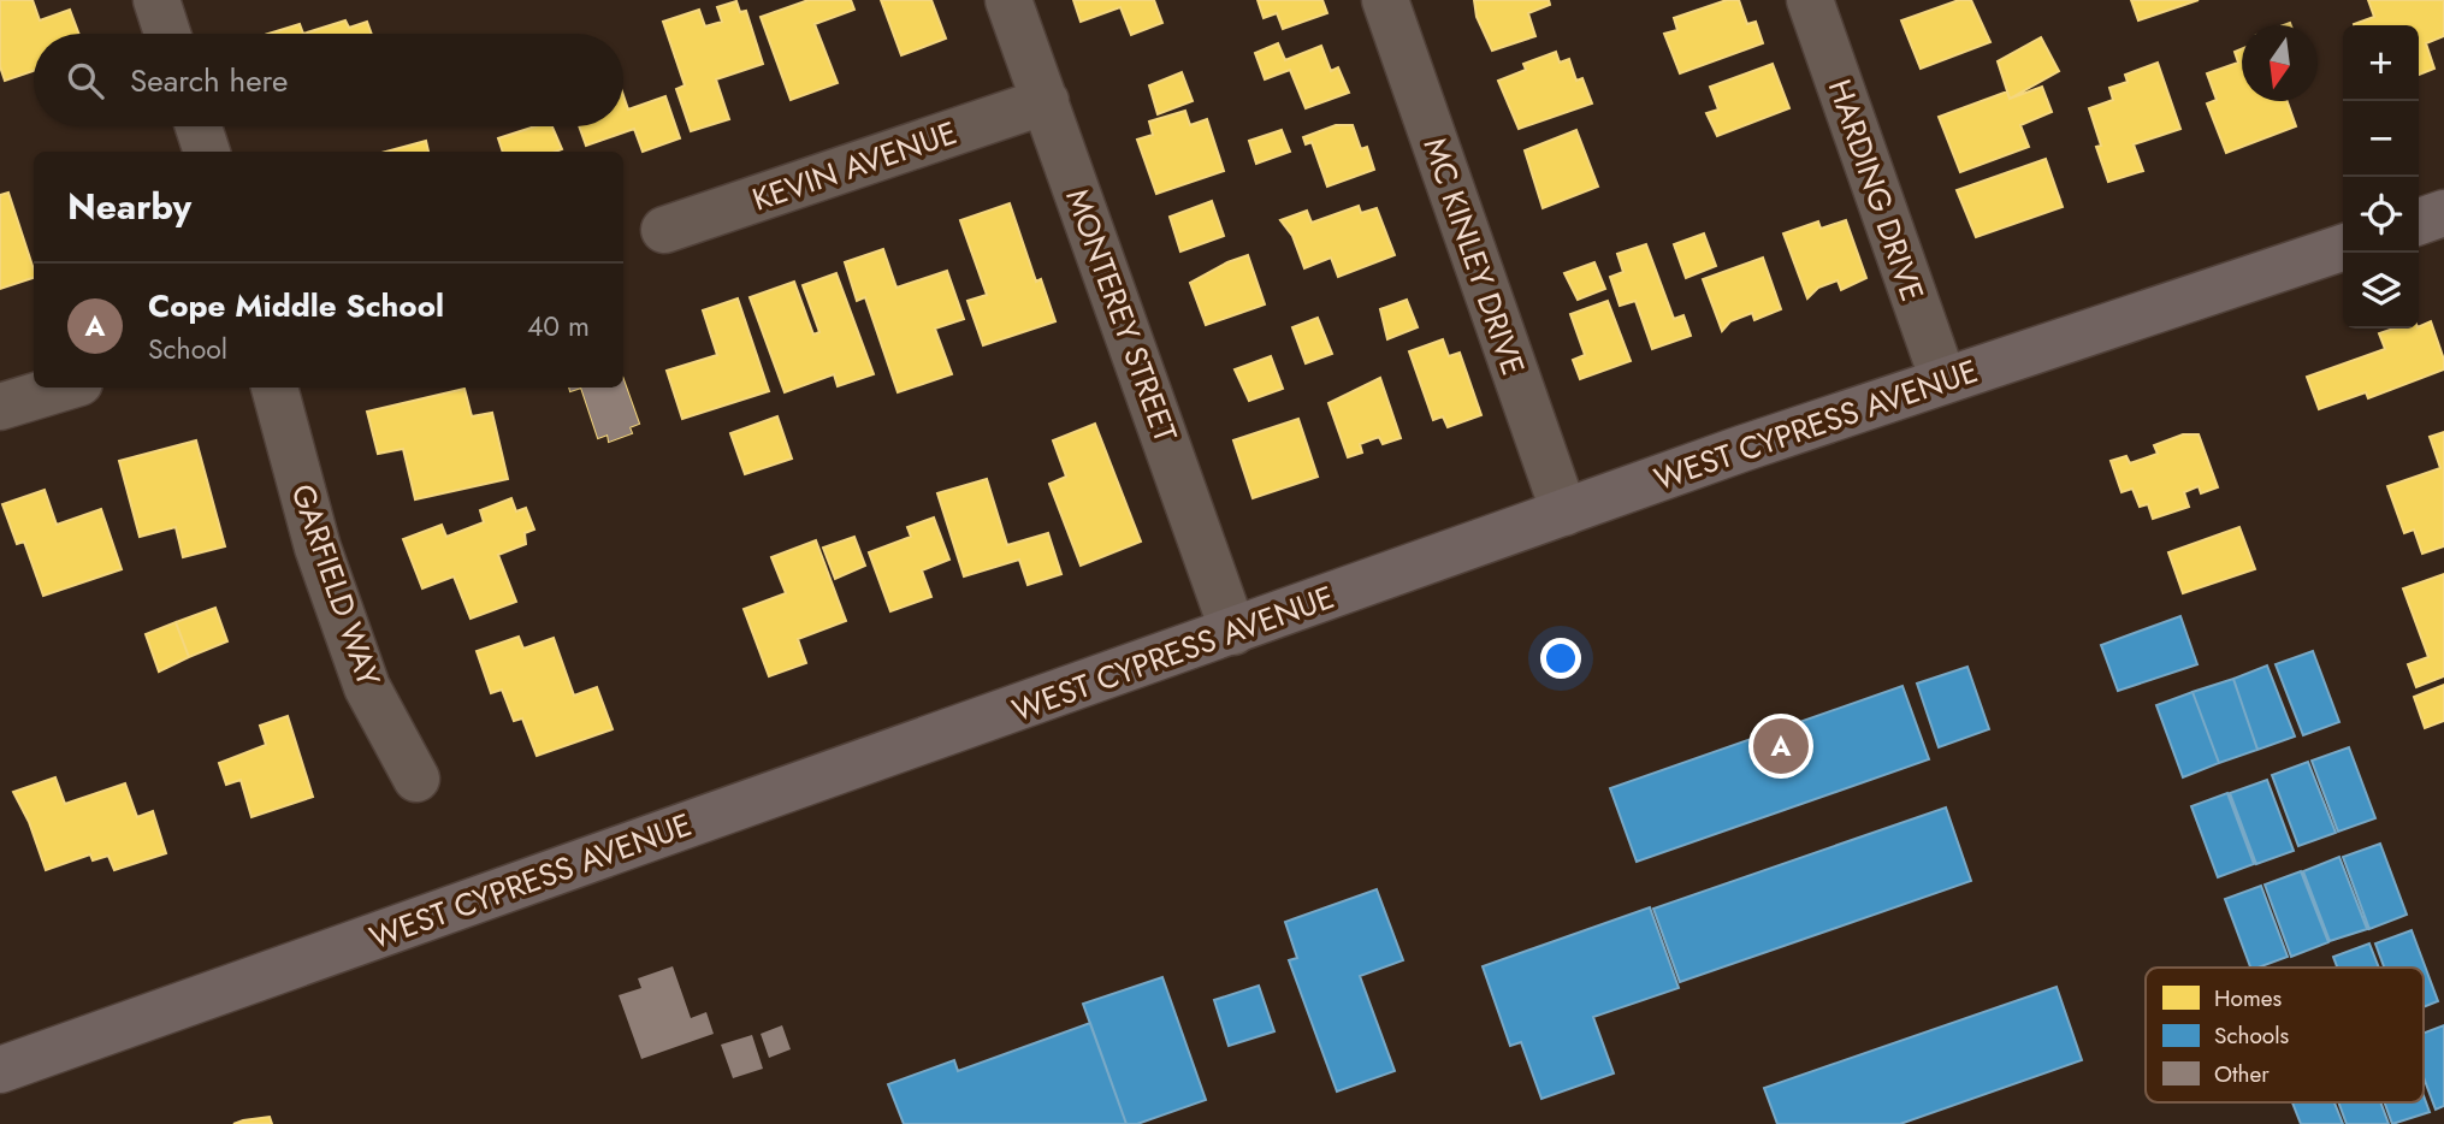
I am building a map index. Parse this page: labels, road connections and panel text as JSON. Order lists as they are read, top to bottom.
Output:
{
  "streets": {
    "main road": ["WEST CYPRESS AVENUE"],
    "street": [
      "KEVIN AVENUE",
      "HARDING DRIVE",
      "MC KINLEY DRIVE",
      "MONTEREY STREET",
      "GARFIELD WAY"
    ]
  },
  "crossings": [
    ["KEVIN AVENUE", "MONTEREY STREET"],
    ["HARDING DRIVE", "WEST CYPRESS AVENUE"],
    ["MC KINLEY DRIVE", "WEST CYPRESS AVENUE"],
    ["MONTEREY STREET", "WEST CYPRESS AVENUE"]
  ],
  "legend": ["Homes", "Schools", "Other"],
  "north": "bottom",
  "page": {
    "map_buttons": ["+", "−"],
    "search": "Search here",
    "heading": "Nearby",
    "list": [
      {
        "mark": "A",
        "name": "Cope Middle School",
        "note": "School",
        "value": "40 m"
      }
    ],
    "pins": "A"
  }
}
